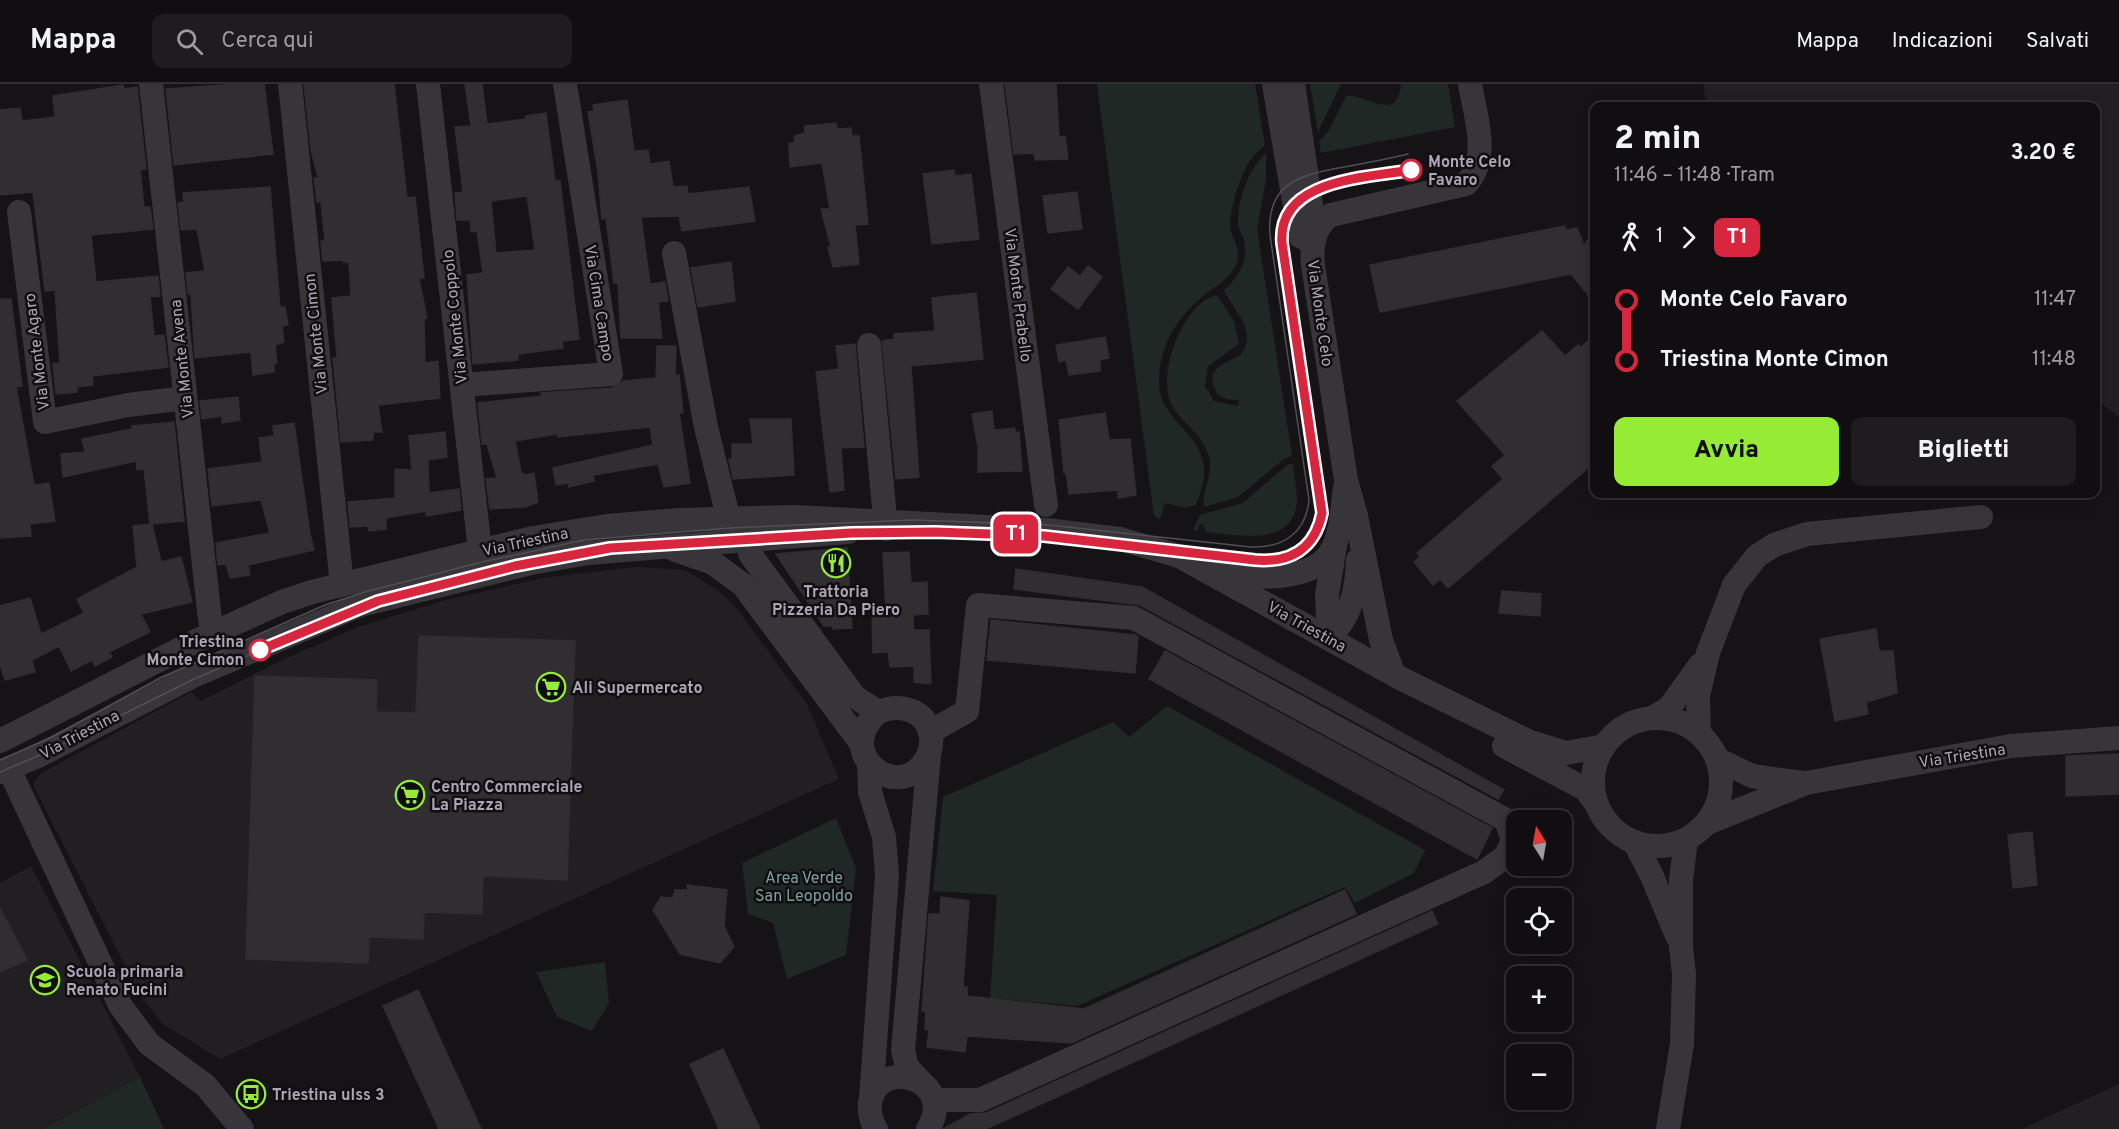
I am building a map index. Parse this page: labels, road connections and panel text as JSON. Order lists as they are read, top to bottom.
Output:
{
  "streets": {
    "street": [
      "Via Monte Prabello",
      "Via Cima Campo",
      "Via Monte Celo",
      "Via Monte Coppolo",
      "Via Monte Cimon",
      "Via Monte Agaro",
      "Via Monte Avena",
      "Via Triestina"
    ]
  },
  "crossings": [
    ["Via Cima Campo", "Via Monte Coppolo"],
    ["Via Monte Celo", "Via Triestina"],
    ["Via Monte Coppolo", "Via Triestina"],
    ["Via Monte Cimon", "Via Triestina"],
    ["Via Monte Agaro", "Via Monte Avena"],
    ["Via Monte Avena", "Via Triestina"]
  ],
  "parks": ["Area Verde San Leopoldo"],
  "places": {
    "other": ["Monte Celo Favaro", "Triestina Monte Cimon"],
    "restaurant": ["Trattoria Pizzeria Da Piero"],
    "supermarket": ["Ali Supermercato", "Centro Commerciale La Piazza"],
    "school or university": ["Scuola primaria Renato Fucini"],
    "bus stop": ["Triestina ulss 3"]
  },
  "lines": ["tram line T1"],
  "north": "top",
  "page": {
    "header": "Mappa",
    "search": "Cerca qui",
    "nav": ["Mappa", "Indicazioni", "Salvati"],
    "on_map": "T1",
    "heading": ["2 min", "11:46 – 11:48 · Tram", "3.20 €"],
    "legs": ["1", "T1"],
    "list": [
      {
        "name": "Monte Celo Favaro",
        "value": "11:47"
      },
      {
        "name": "Triestina Monte Cimon",
        "value": "11:48"
      }
    ],
    "buttons": ["Avvia", "Biglietti"],
    "map_buttons": ["+", "−"]
  }
}
